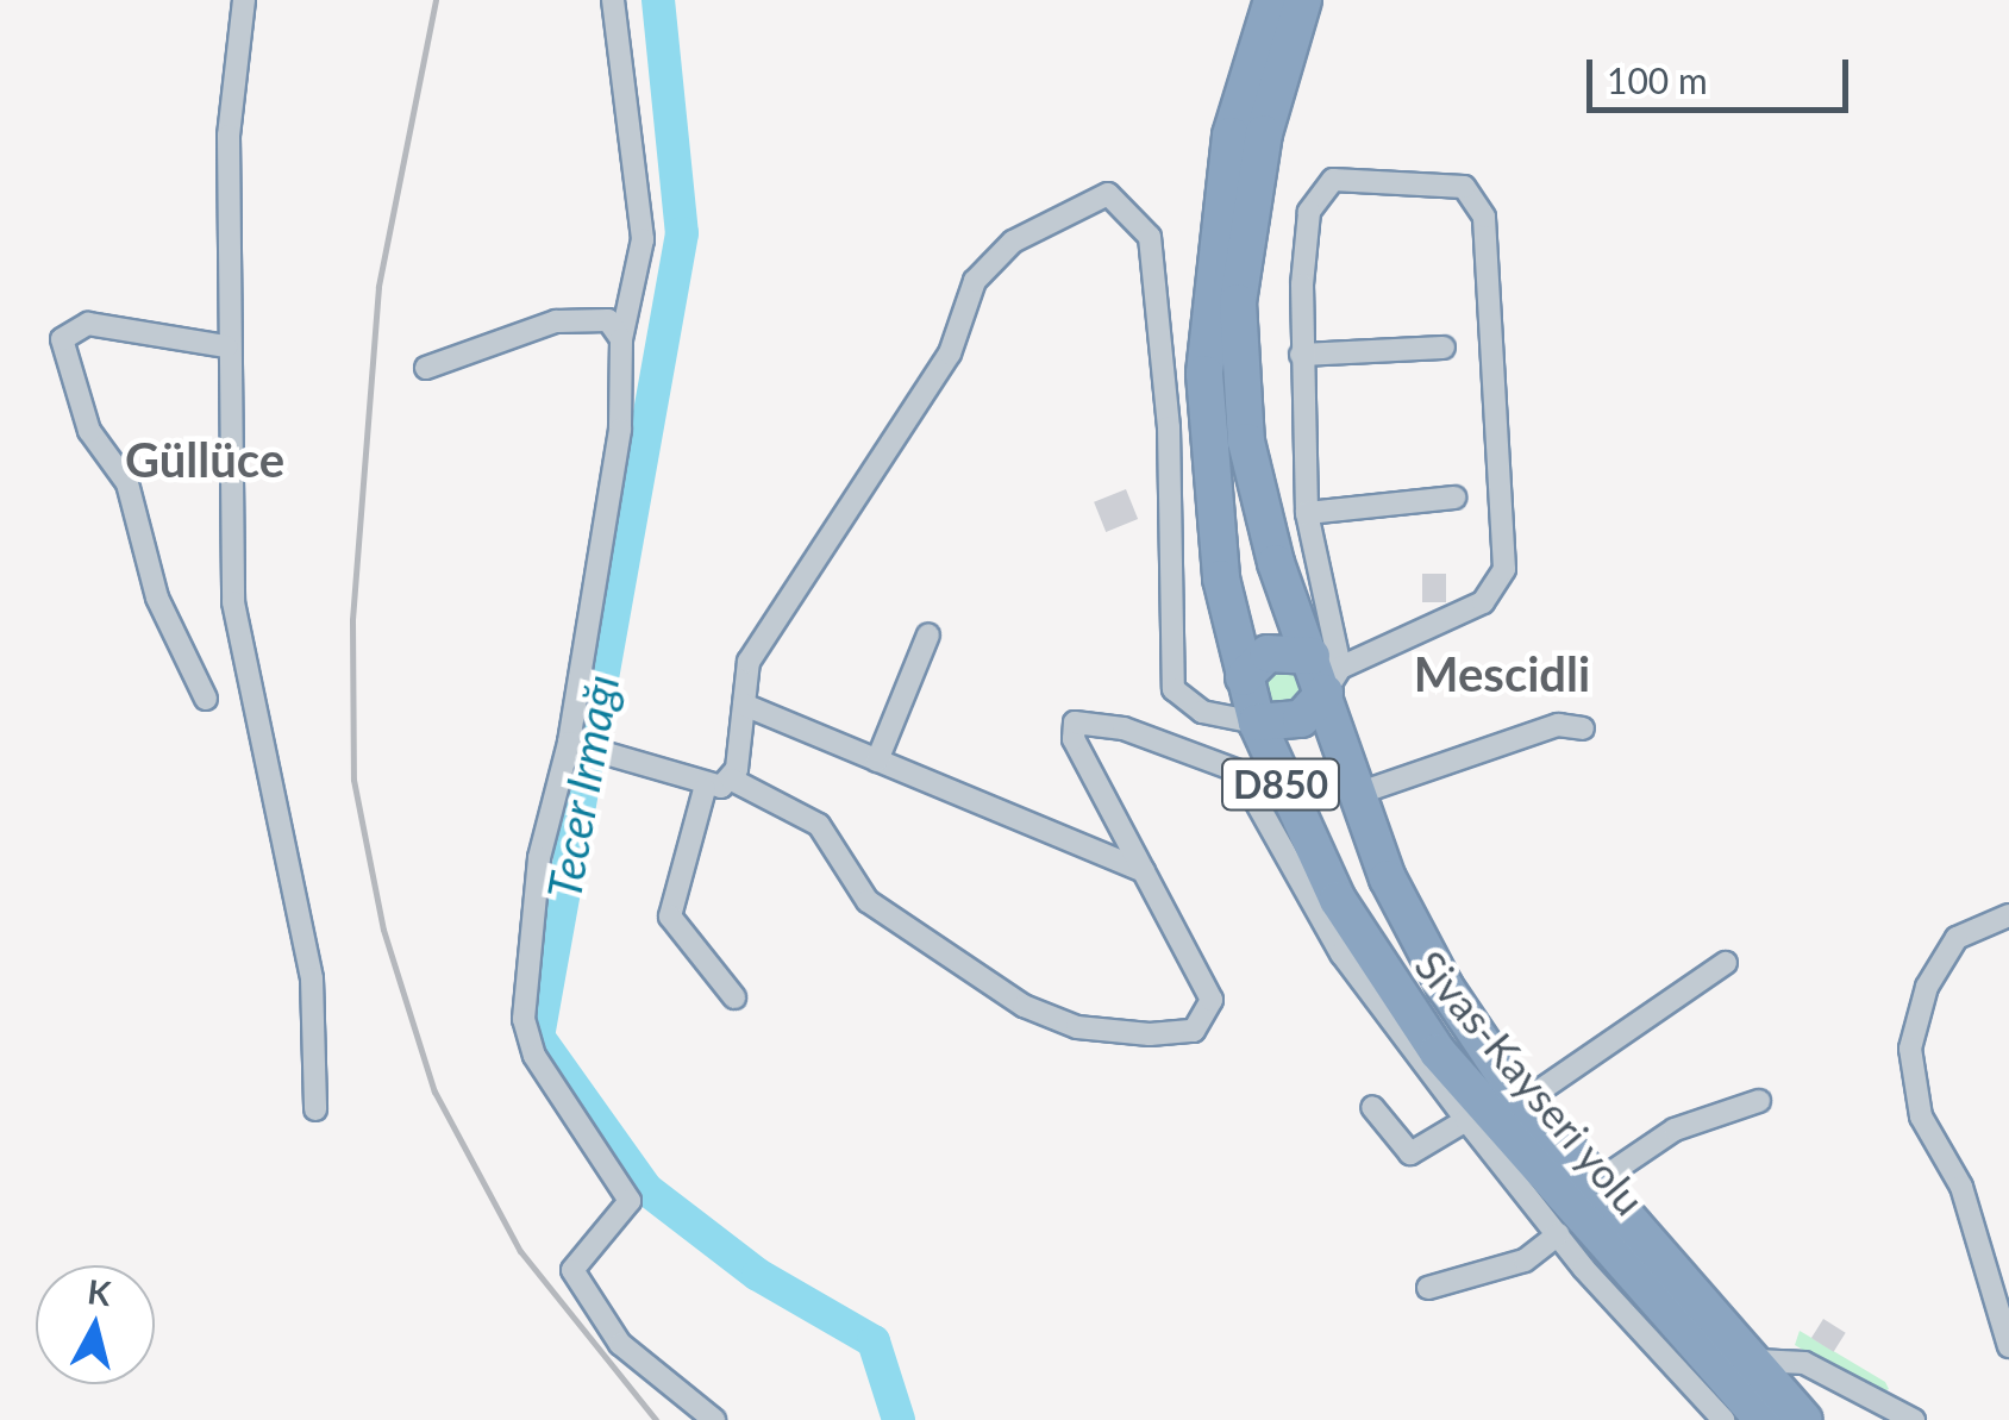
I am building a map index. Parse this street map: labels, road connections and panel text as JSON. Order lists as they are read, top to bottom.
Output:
{
  "streets": {
    "highway": ["D850", "Sivas-Kayseri yolu"]
  },
  "districts": ["Güllüce", "Mescidli"],
  "water": ["Tecer Irmağı"],
  "scale_bar": "100 m",
  "north": "top"
}
